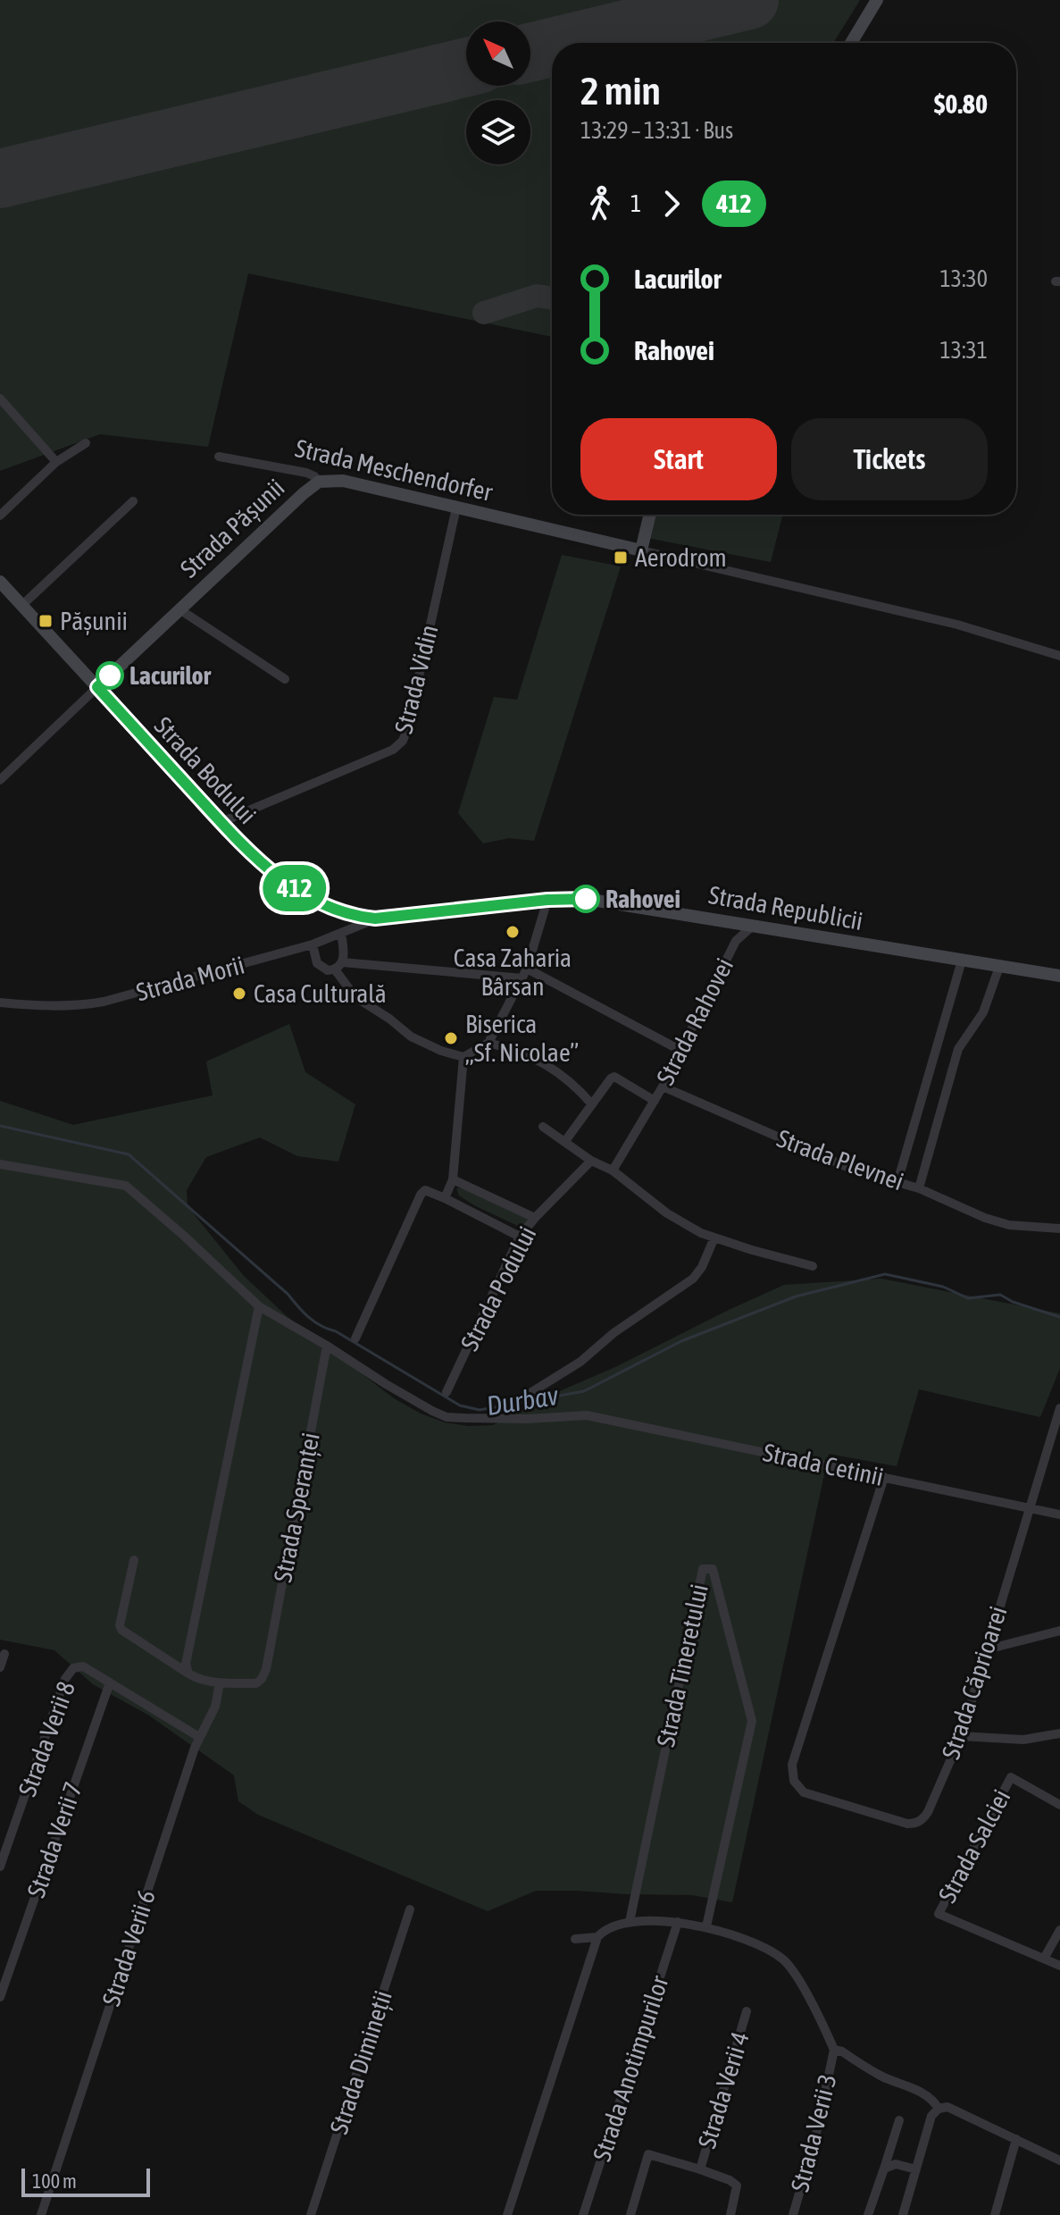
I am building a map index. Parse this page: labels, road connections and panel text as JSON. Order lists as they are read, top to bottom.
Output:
{
  "streets": {
    "main road": [
      "Strada Meschendorfer",
      "Strada Pășunii",
      "Strada Bodului",
      "Strada Republicii"
    ],
    "street": [
      "Strada Vidin",
      "Strada Morii",
      "Strada Rahovei",
      "Strada Plevnei",
      "Strada Podului",
      "Strada Cetinii",
      "Strada Speranței",
      "Strada Tineretului",
      "Strada Căprioarei",
      "Strada Verii 8",
      "Strada Verii 7",
      "Strada Salciei",
      "Strada Verii 6",
      "Strada Dimineții",
      "Strada Anotimpurilor",
      "Strada Verii 4",
      "Strada Verii 3"
    ]
  },
  "crossings": [
    ["Strada Meschendorfer", "Strada Pășunii"],
    ["Strada Meschendorfer", "Strada Vidin"],
    ["Strada Pășunii", "Strada Bodului"],
    ["Strada Vidin", "Strada Bodului"],
    ["Strada Bodului", "Strada Republicii"],
    ["Strada Bodului", "Strada Morii"],
    ["Strada Republicii", "Strada Morii"],
    ["Strada Republicii", "Strada Plevnei"],
    ["Strada Rahovei", "Strada Plevnei"],
    ["Strada Cetinii", "Strada Speranței"],
    ["Strada Cetinii", "Strada Căprioarei"],
    ["Strada Speranței", "Strada Verii 6"],
    ["Strada Verii 8", "Strada Verii 7"],
    ["Strada Verii 8", "Strada Verii 6"]
  ],
  "water": ["Durbav"],
  "places": {
    "transit": ["Aerodrom", "Pășunii"],
    "other": [
      "Lacurilor",
      "Rahovei",
      "Casa Zaharia Bârsan",
      "Casa Culturală",
      "Biserica „Sf. Nicolae”"
    ]
  },
  "lines": ["bus line 412"],
  "scale_bar": "100 m",
  "north": "top left",
  "page": {
    "on_map": "412",
    "heading": ["2 min", "13:29 – 13:31 · Bus", "$0.80"],
    "legs": ["1", "412"],
    "list": [
      {
        "name": "Lacurilor",
        "value": "13:30"
      },
      {
        "name": "Rahovei",
        "value": "13:31"
      }
    ],
    "buttons": ["Start", "Tickets"],
    "scale": "100 m"
  }
}
